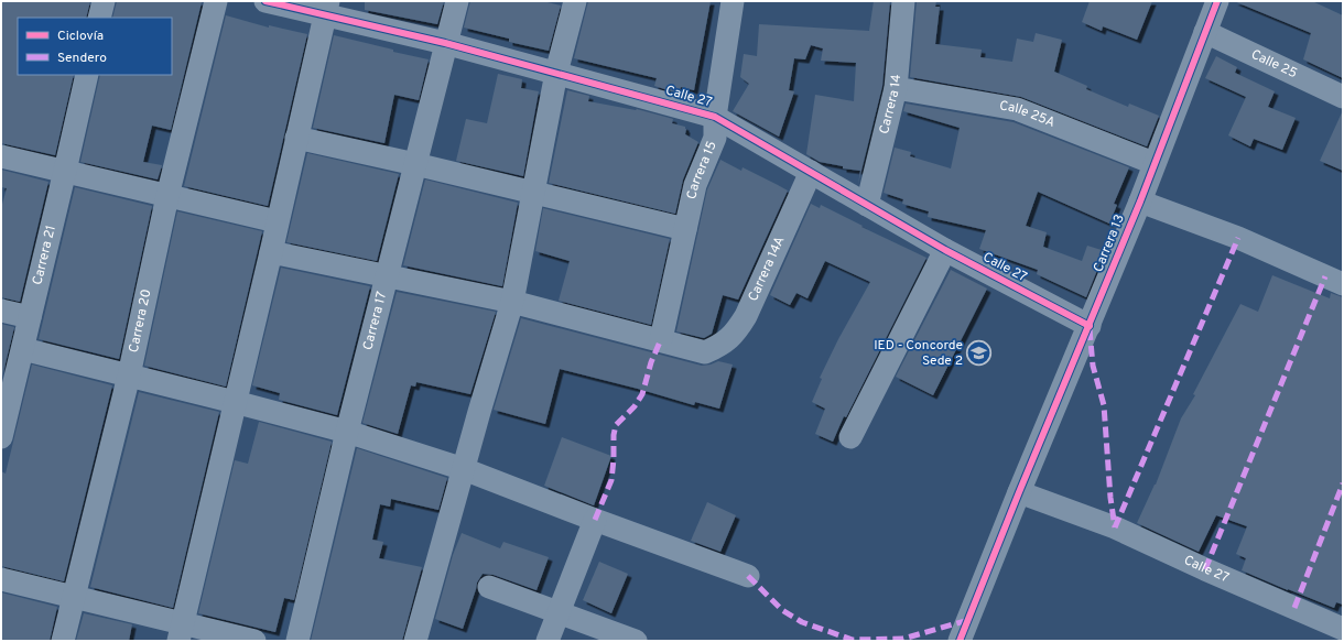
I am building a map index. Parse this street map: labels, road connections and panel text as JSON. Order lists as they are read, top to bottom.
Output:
{
  "streets": {
    "street": [
      "Calle 25",
      "Calle 27",
      "Carrera 14",
      "Calle 25A",
      "Carrera 15",
      "Carrera 13",
      "Carrera 21",
      "Carrera 14A",
      "Carrera 17",
      "Carrera 20"
    ]
  },
  "crossings": [
    ["Calle 25", "Carrera 13"],
    ["Calle 27", "Carrera 14"],
    ["Calle 27", "Carrera 15"],
    ["Calle 27", "Carrera 13"],
    ["Calle 27", "Carrera 14A"],
    ["Calle 27", "Carrera 17"],
    ["Carrera 14", "Calle 25A"],
    ["Calle 25A", "Carrera 13"],
    ["Carrera 15", "Carrera 14A"]
  ],
  "places": {
    "school or university": ["IED - Concorde Sede 2"]
  },
  "legend": ["Ciclovía", "Sendero"]
}
